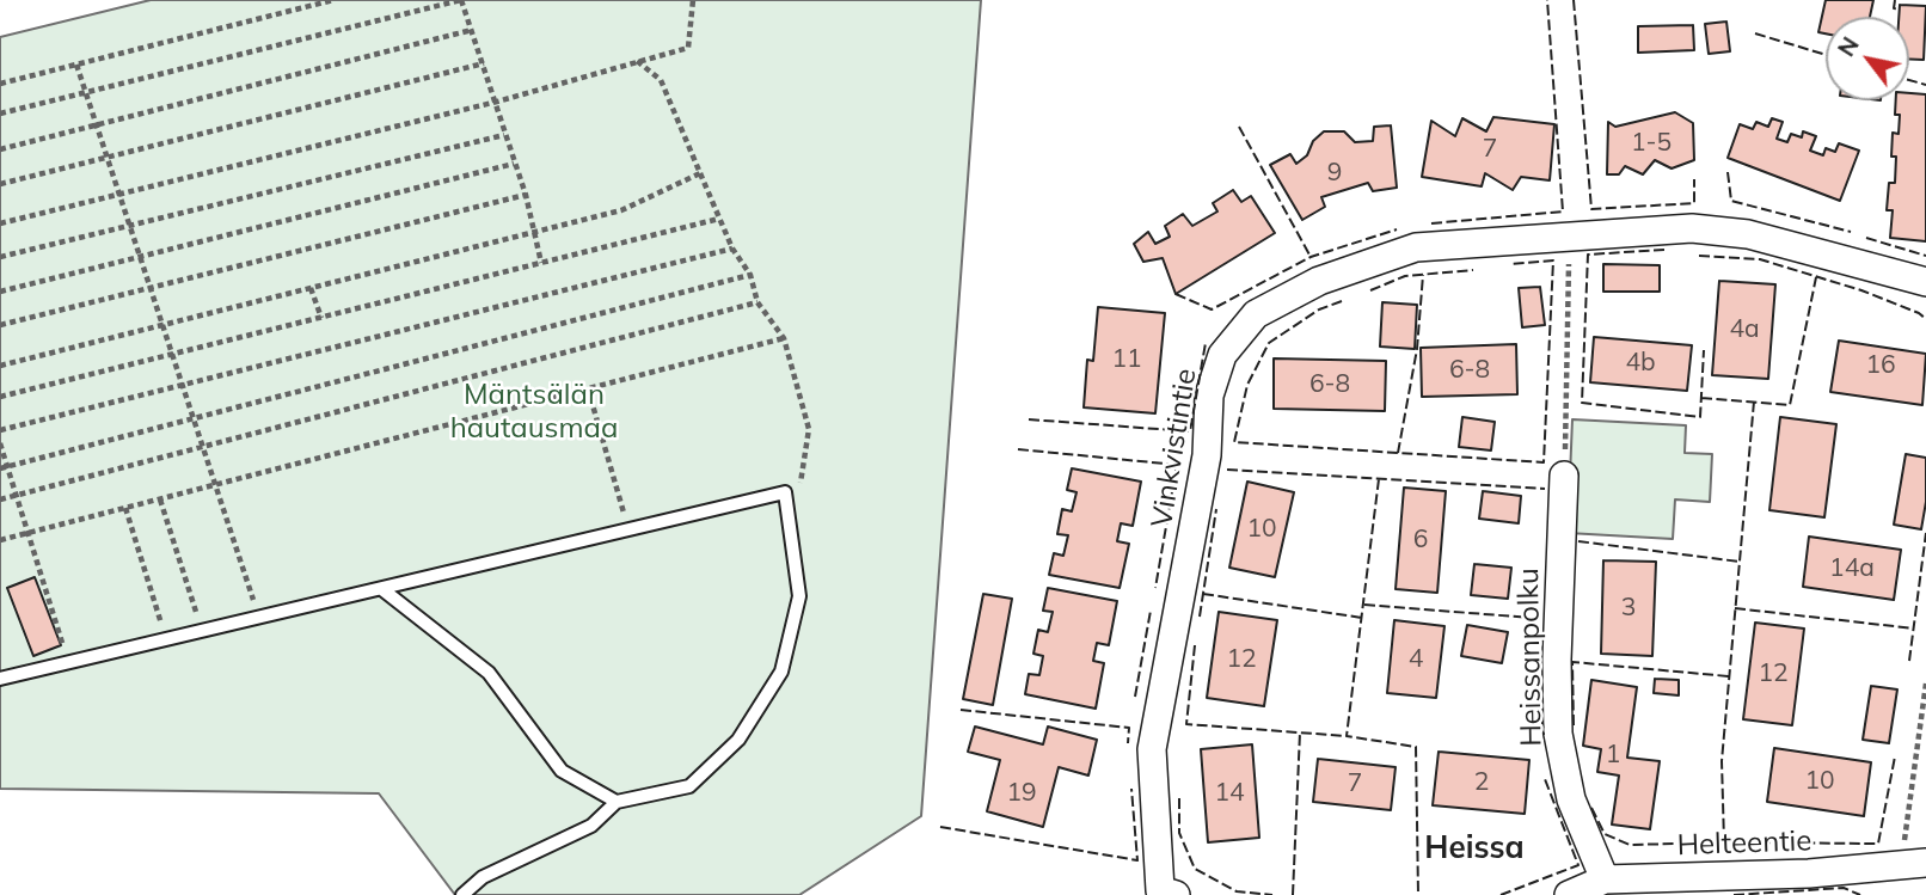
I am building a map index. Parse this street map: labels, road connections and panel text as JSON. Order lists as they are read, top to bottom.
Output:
{
  "streets": {
    "street": ["Vinkvistintie", "Heissanpolku", "Helteentie"]
  },
  "crossings": [
    ["Heissanpolku", "Helteentie"]
  ],
  "districts": ["Heissa"],
  "parks": ["Mäntsälän hautausmaa"],
  "house_numbers": [
    "1-5",
    "7",
    "9",
    "4a",
    "11",
    "4b",
    "16",
    "6-8",
    "6-8",
    "10",
    "6",
    "14a",
    "3",
    "12",
    "4",
    "12",
    "1",
    "10",
    "2",
    "7",
    "19",
    "14"
  ],
  "north": "top left"
}
